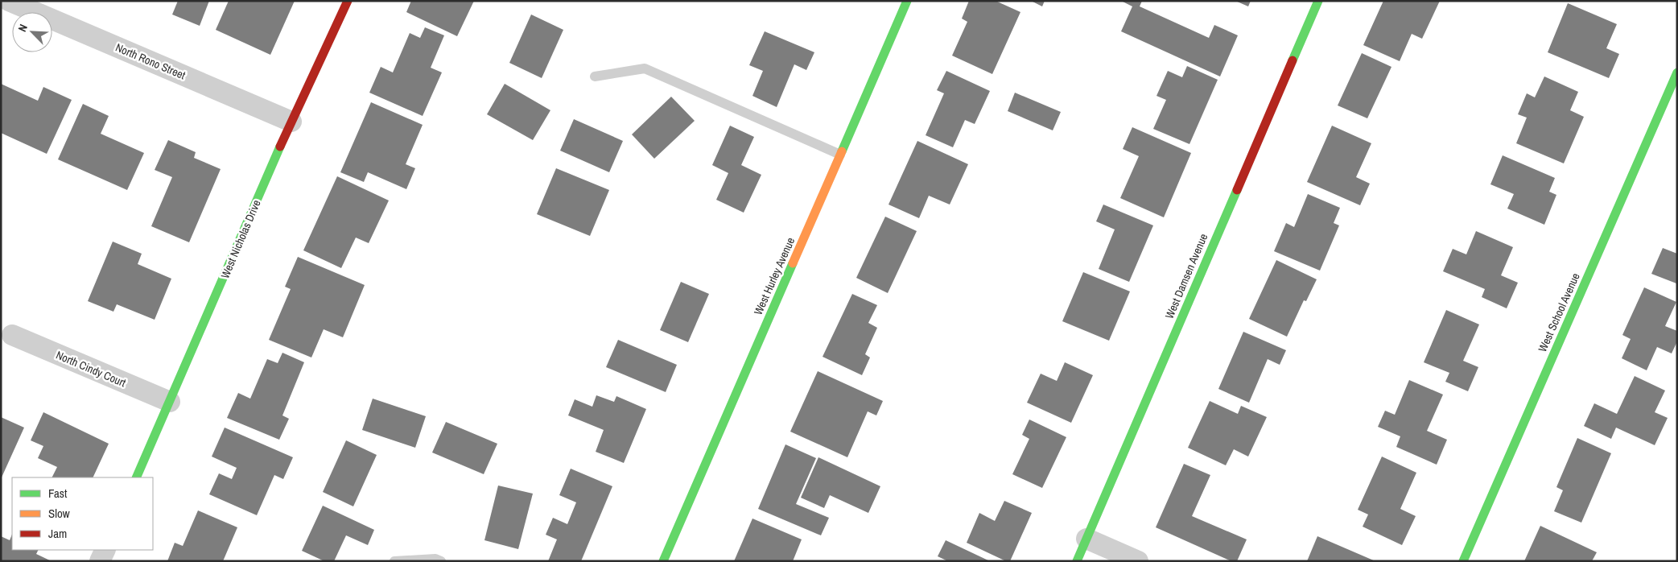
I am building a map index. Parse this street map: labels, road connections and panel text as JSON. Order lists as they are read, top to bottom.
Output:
{
  "streets": {
    "street": [
      "North Rono Street",
      "West Nicholas Drive",
      "West Hurley Avenue",
      "West Damsen Avenue",
      "West School Avenue",
      "North Cindy Court"
    ]
  },
  "crossings": [
    ["North Rono Street", "West Nicholas Drive"],
    ["West Nicholas Drive", "North Cindy Court"]
  ],
  "legend": ["Fast", "Slow", "Jam"],
  "north": "top left"
}
